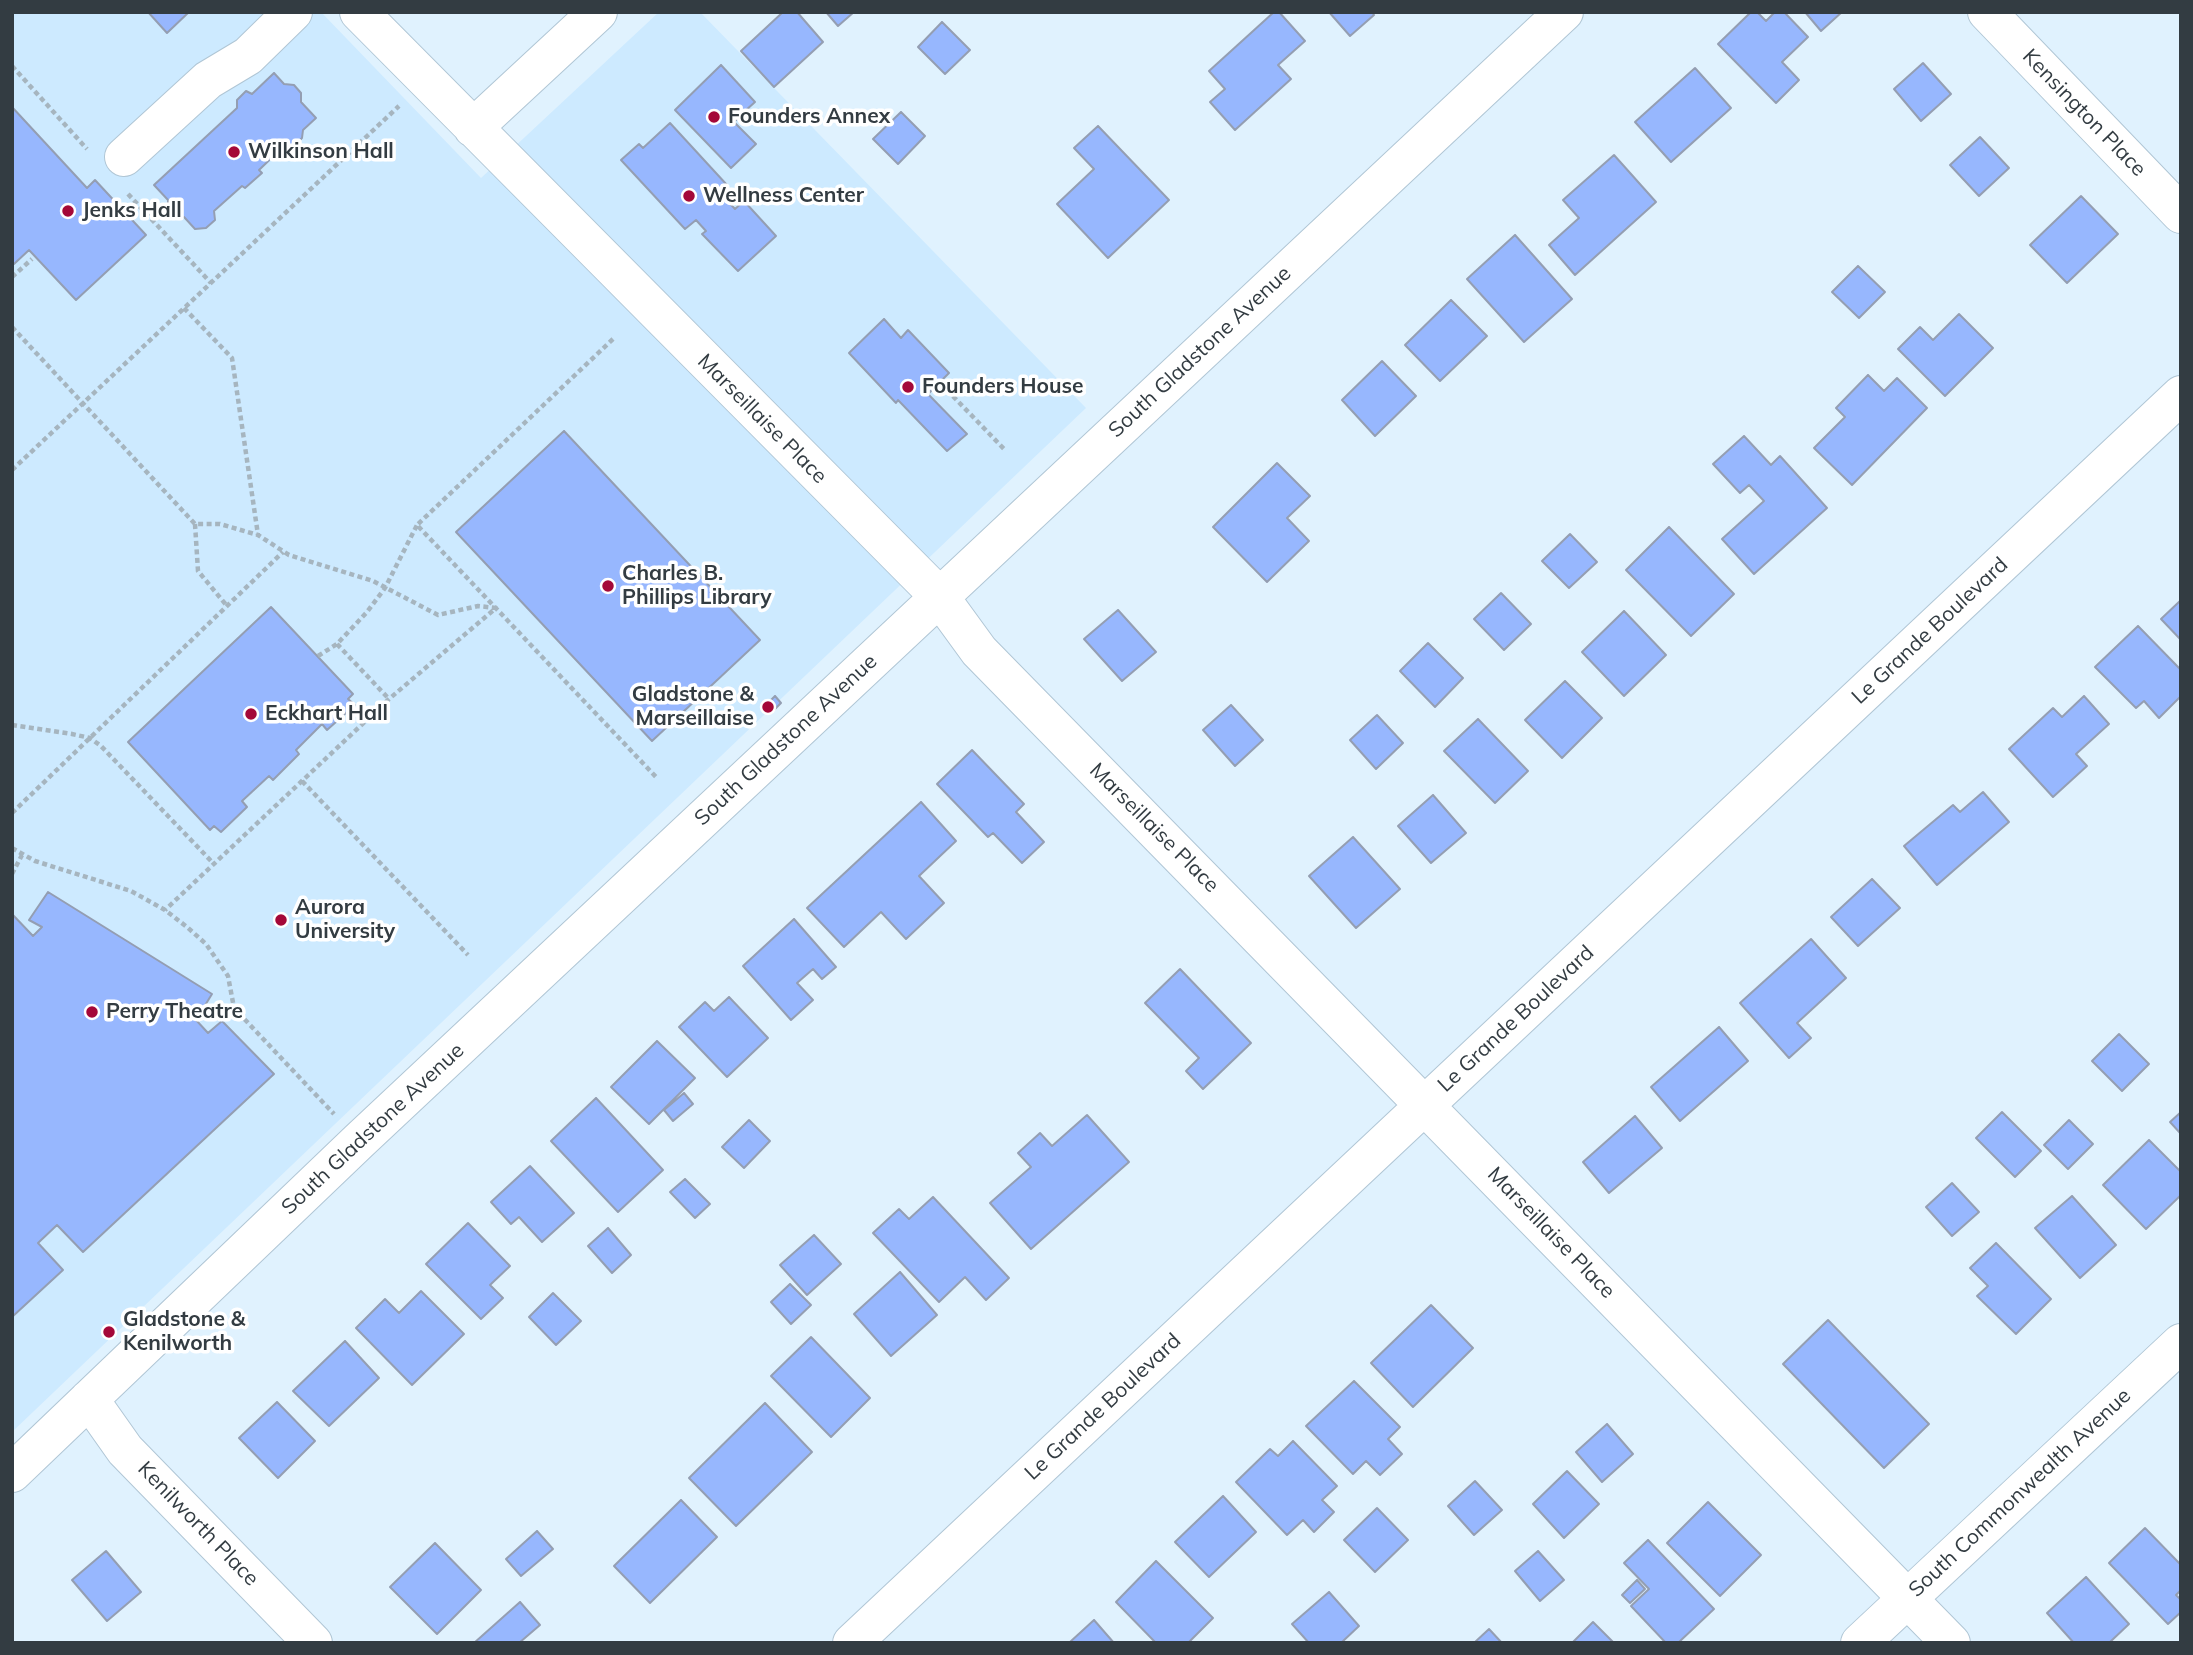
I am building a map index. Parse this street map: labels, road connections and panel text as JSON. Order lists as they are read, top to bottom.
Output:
{
  "streets": {
    "street": [
      "Kensington Place",
      "South Gladstone Avenue",
      "Marseillaise Place",
      "Le Grande Boulevard",
      "South Commonwealth Avenue",
      "Kenilworth Place"
    ]
  },
  "crossings": [
    ["South Gladstone Avenue", "Marseillaise Place"],
    ["South Gladstone Avenue", "Kenilworth Place"],
    ["Marseillaise Place", "Le Grande Boulevard"],
    ["Marseillaise Place", "South Commonwealth Avenue"]
  ],
  "places": [
    "Founders Annex",
    "Wilkinson Hall",
    "Wellness Center",
    "Jenks Hall",
    "Founders House",
    "Charles B. Phillips Library",
    "Gladstone & Marseillaise",
    "Eckhart Hall",
    "Aurora University",
    "Perry Theatre",
    "Gladstone & Kenilworth"
  ]
}
